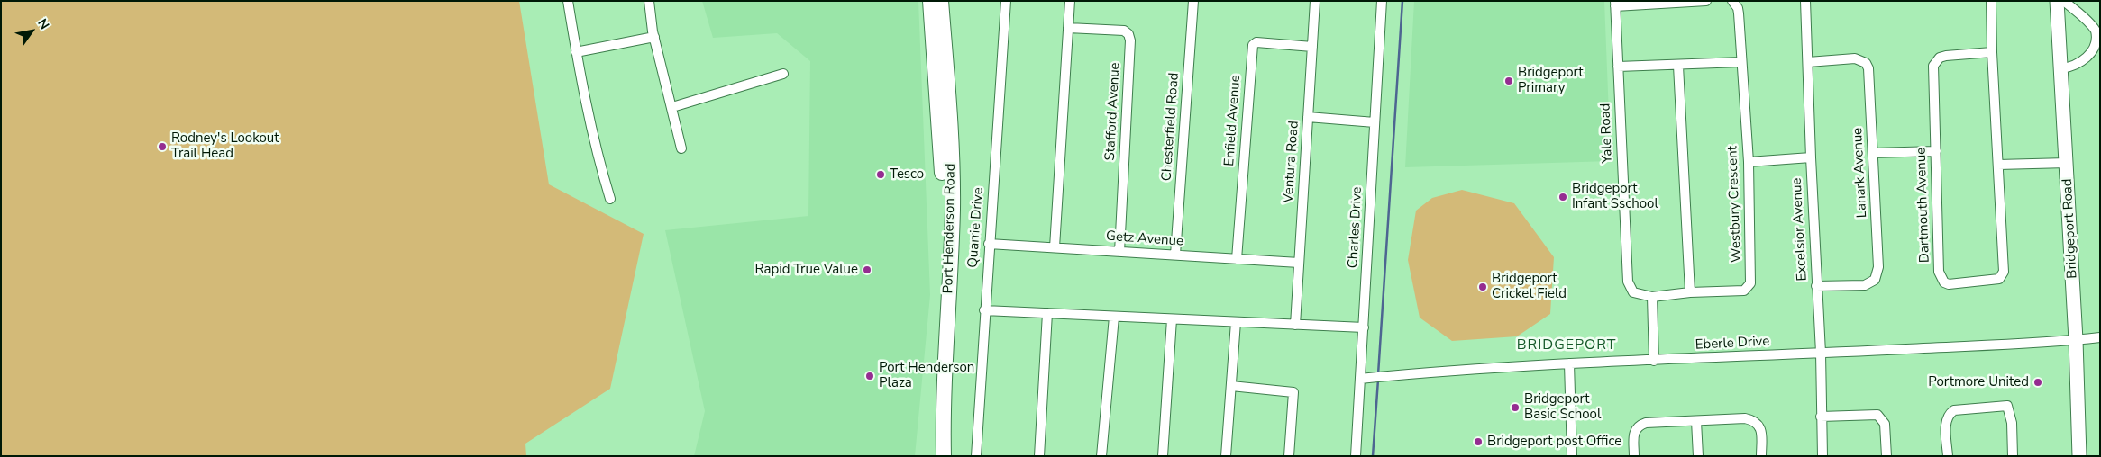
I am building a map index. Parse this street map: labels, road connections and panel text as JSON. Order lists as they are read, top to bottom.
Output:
{
  "streets": {
    "main road": ["Port Henderson Road", "Bridgeport Road"],
    "street": [
      "Stafford Avenue",
      "Enfield Avenue",
      "Chesterfield Road",
      "Yale Road",
      "Ventura Road",
      "Lanark Avenue",
      "Westbury Crescent",
      "Dartmouth Avenue",
      "Quarrie Drive",
      "Charles Drive",
      "Excelsior Avenue",
      "Getz Avenue",
      "Eberle Drive"
    ]
  },
  "crossings": [
    ["Stafford Avenue", "Getz Avenue"],
    ["Enfield Avenue", "Ventura Road"],
    ["Enfield Avenue", "Getz Avenue"],
    ["Chesterfield Road", "Getz Avenue"],
    ["Yale Road", "Westbury Crescent"],
    ["Ventura Road", "Getz Avenue"],
    ["Lanark Avenue", "Excelsior Avenue"],
    ["Quarrie Drive", "Getz Avenue"],
    ["Charles Drive", "Eberle Drive"],
    ["Bridgeport Road", "Eberle Drive"],
    ["Excelsior Avenue", "Eberle Drive"]
  ],
  "districts": ["BRIDGEPORT"],
  "places": [
    "Bridgeport Primary",
    "Rodney's Lookout Trail Head",
    "Tesco",
    "Bridgeport Infant Sschool",
    "Rapid True Value",
    "Bridgeport Cricket Field",
    "Port Henderson Plaza",
    "Portmore United",
    "Bridgeport Basic School",
    "Bridgeport post Office"
  ],
  "north": "top right"
}
